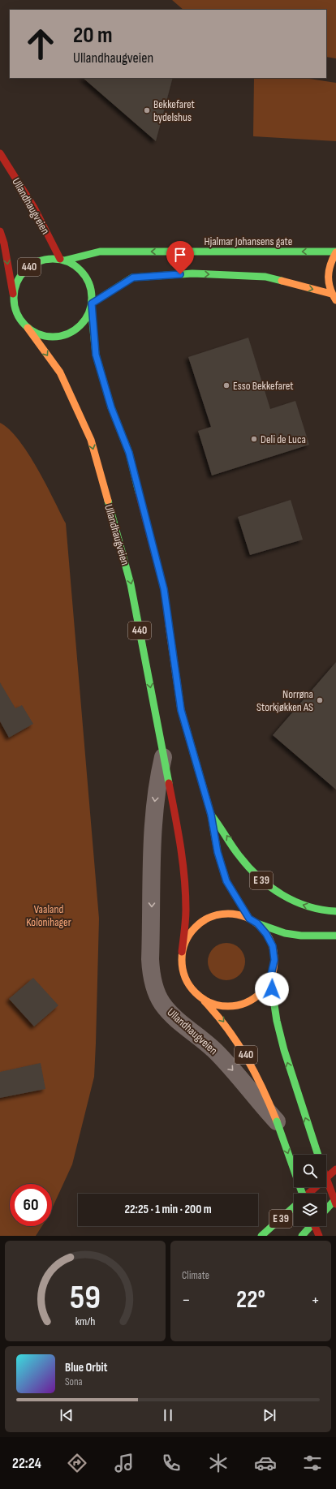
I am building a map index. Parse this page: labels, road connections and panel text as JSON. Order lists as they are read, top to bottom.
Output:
{
  "streets": {
    "main road": [
      "Ullandhaugveien",
      "Hjalmar Johansens gate",
      "440",
      "E 39"
    ]
  },
  "crossings": [
    ["Ullandhaugveien", "Hjalmar Johansens gate"],
    ["Ullandhaugveien", "440"],
    ["Hjalmar Johansens gate", "440"],
    ["440", "E 39"]
  ],
  "parks": ["Vaaland Kolonihager"],
  "places": [
    "Bekkefaret bydelshus",
    "Esso Bekkefaret",
    "Deli de Luca",
    "Norrøna Storkjøkken AS"
  ],
  "page": {
    "turn": ["20 m", "Ullandhaugveien"],
    "limit": "60",
    "trip": "22:25 · 1 min · 200 m",
    "tile": "Climate",
    "heat": ["−", "22°", "+"],
    "song": ["Blue Orbit", "Sona"],
    "tabs": "22:24",
    "gauge": ["59", "km/h"]
  }
}
